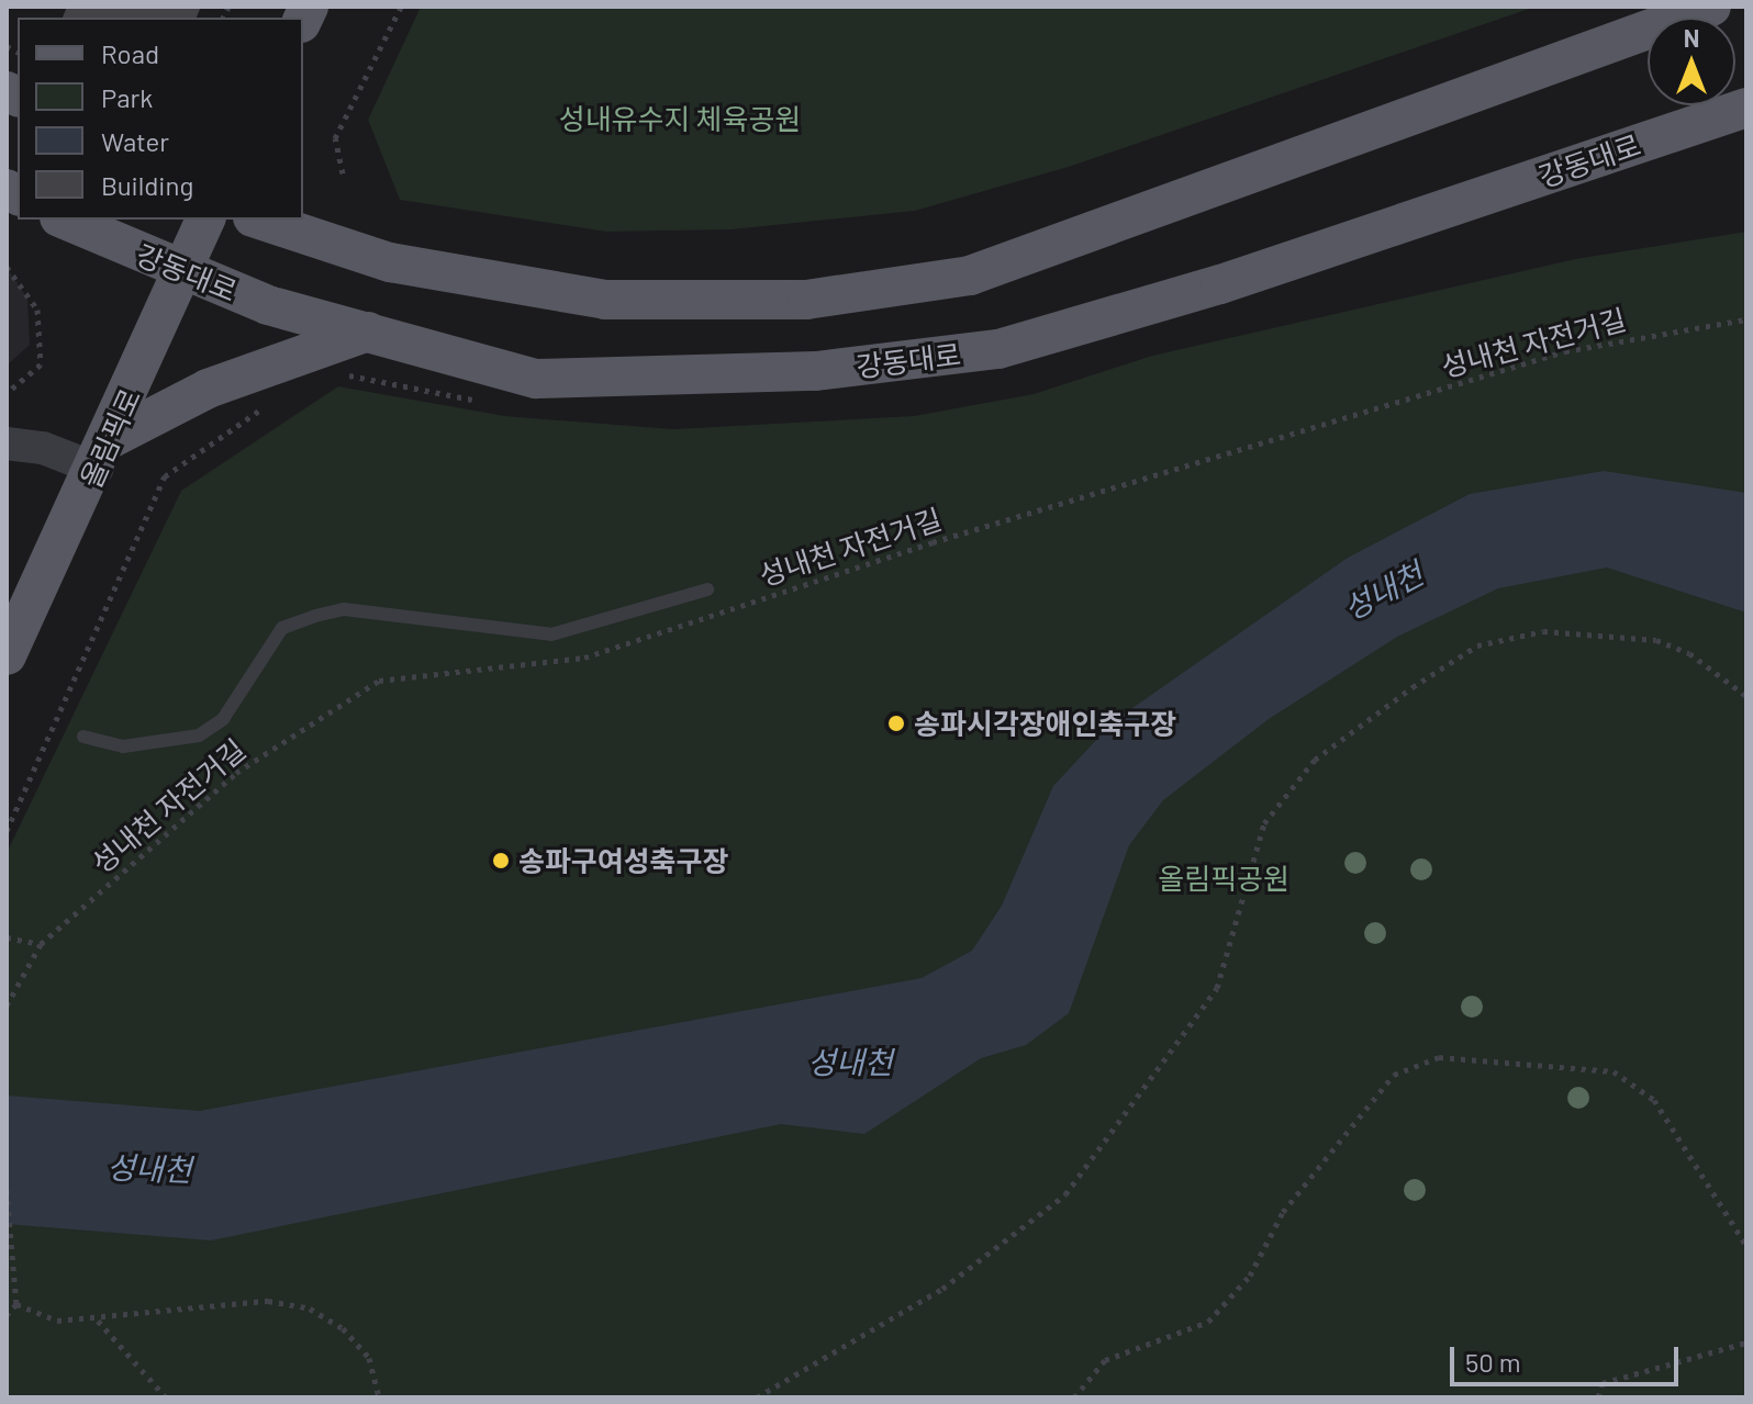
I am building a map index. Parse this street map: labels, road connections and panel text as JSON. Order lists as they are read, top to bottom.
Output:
{
  "streets": {
    "main road": ["강동대로", "올림픽로"],
    "path": ["성내천 자전거길"]
  },
  "crossings": [
    ["강동대로", "올림픽로"]
  ],
  "water": ["성내천"],
  "parks": ["성내유수지 체육공원", "올림픽공원"],
  "places": ["송파시각장애인축구장", "송파구여성축구장"],
  "legend": [
    "Road",
    "Park",
    "Water",
    "Building"
  ],
  "scale_bar": "50 m",
  "north": "top"
}
